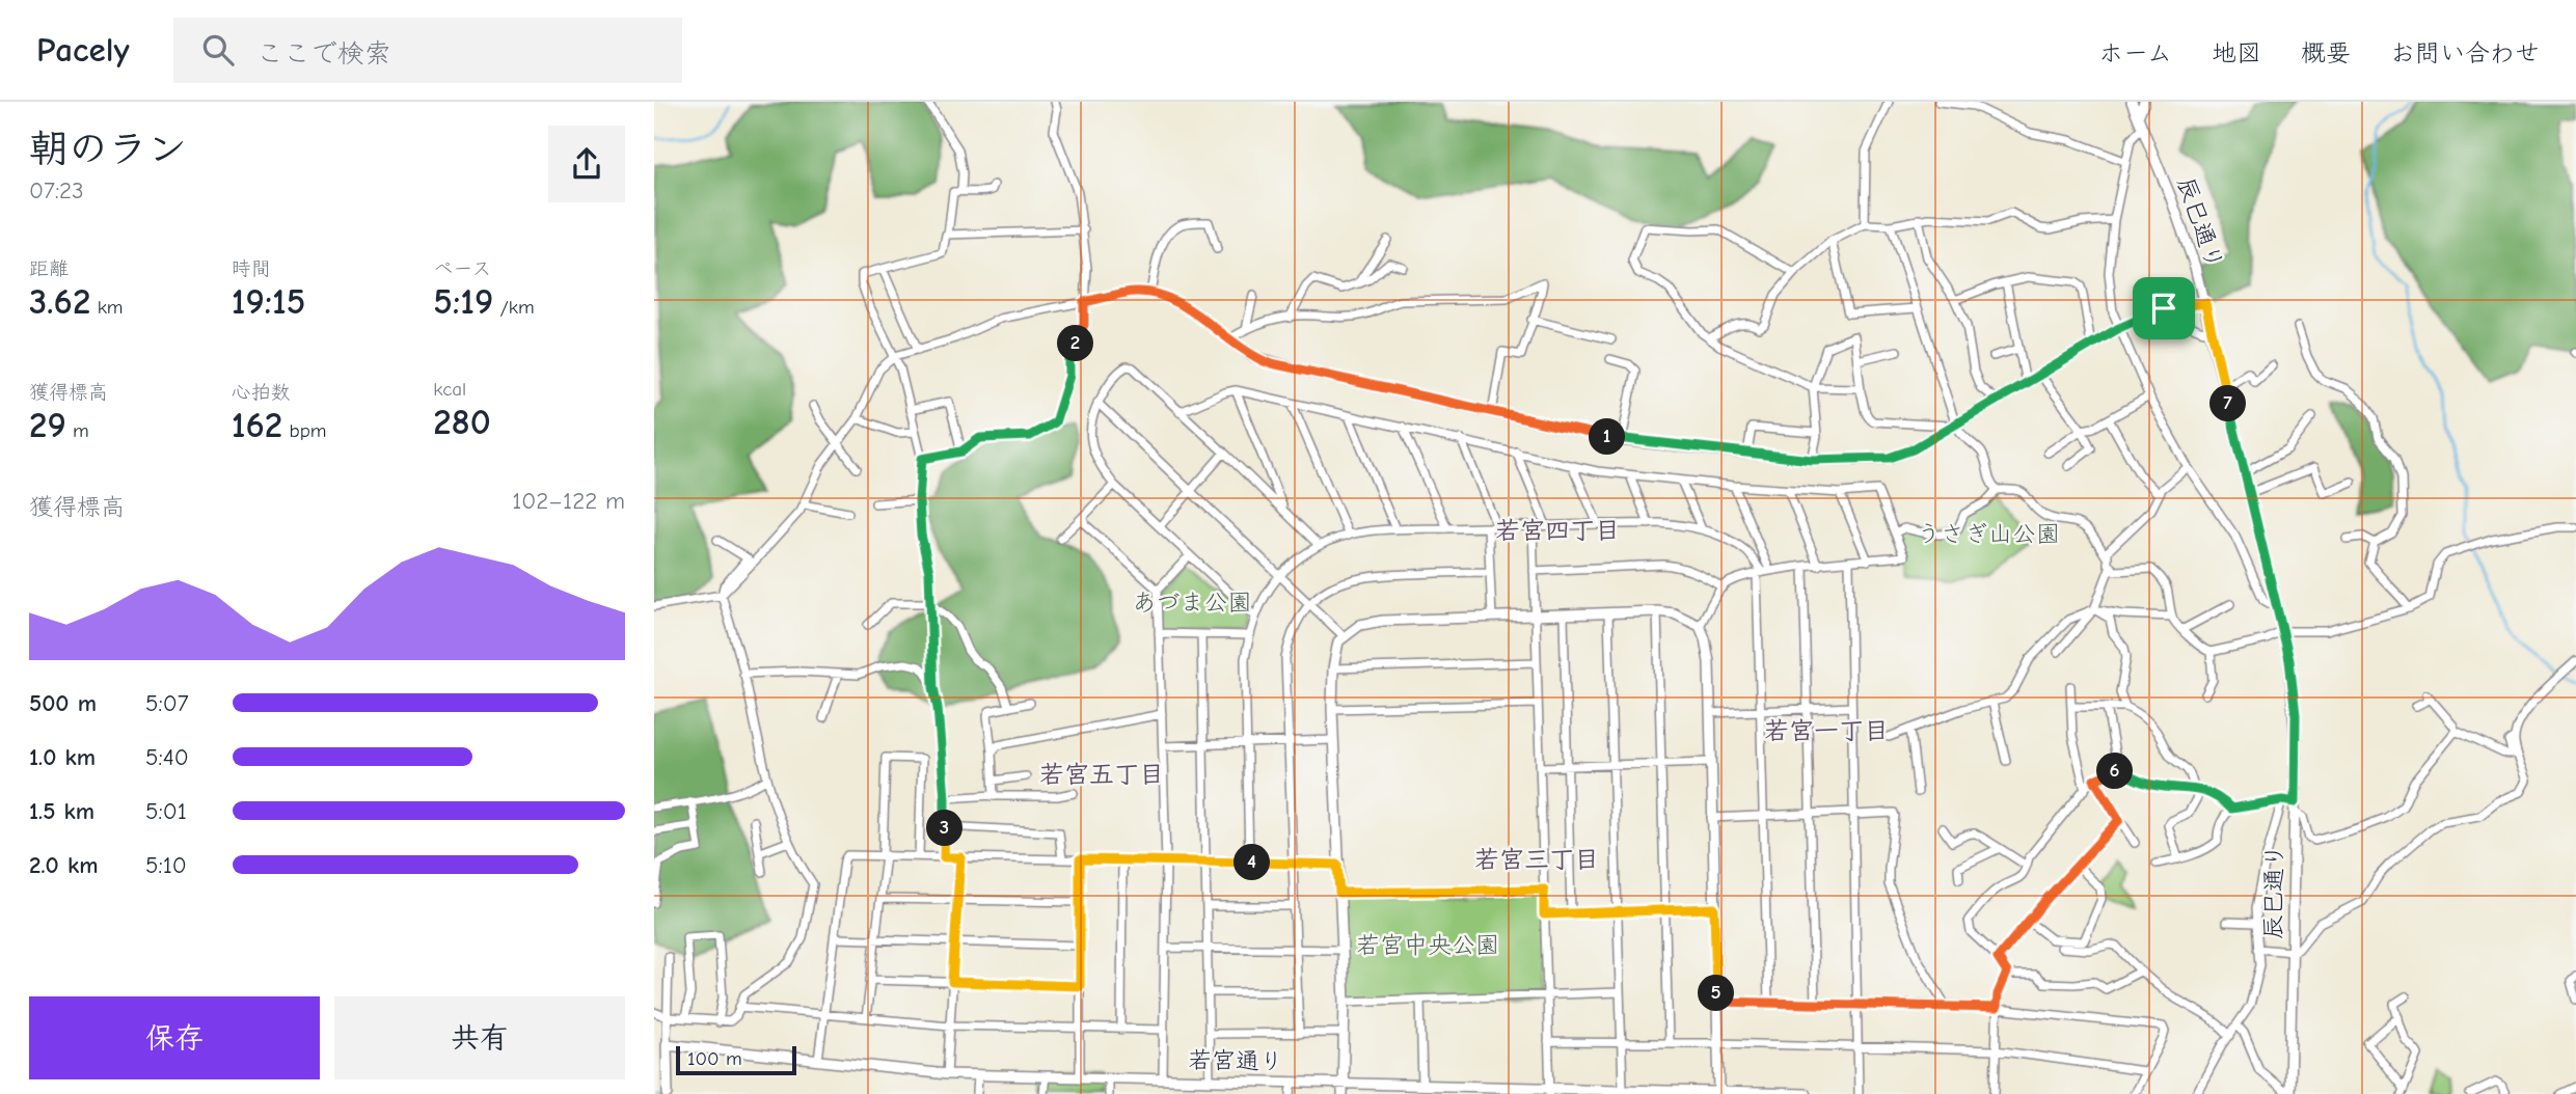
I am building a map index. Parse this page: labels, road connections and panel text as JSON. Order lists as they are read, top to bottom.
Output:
{
  "streets": {
    "street": ["辰巳通り", "若宮通り"]
  },
  "districts": [
    "若宮四丁目",
    "若宮一丁目",
    "若宮五丁目",
    "若宮三丁目"
  ],
  "parks": ["うさぎ山公園", "あづま公園", "若宮中央公園"],
  "scale_bar": "100 m",
  "page": {
    "header": "Pacely",
    "search": "ここで検索",
    "nav": [
      "ホーム",
      "地図",
      "概要",
      "お問い合わせ"
    ],
    "heading": ["朝のラン", "07:23"],
    "stats": [
      ["距離", "3.62 km"],
      ["時間", "19:15"],
      ["ペース", "5:19 /km"],
      ["獲得標高", "29 m"],
      ["心拍数", "162 bpm"],
      ["kcal", "280"]
    ],
    "pins": [
      "2",
      "7",
      "1",
      "6",
      "3",
      "4",
      "5"
    ],
    "chart": ["獲得標高", "102–122 m"],
    "list": [
      {
        "name": "500 m",
        "note": "5:07"
      },
      {
        "name": "1.0 km",
        "note": "5:40"
      },
      {
        "name": "1.5 km",
        "note": "5:01"
      },
      {
        "name": "2.0 km",
        "note": "5:10"
      }
    ],
    "buttons": ["保存", "共有"],
    "scale": "100 m"
  }
}
